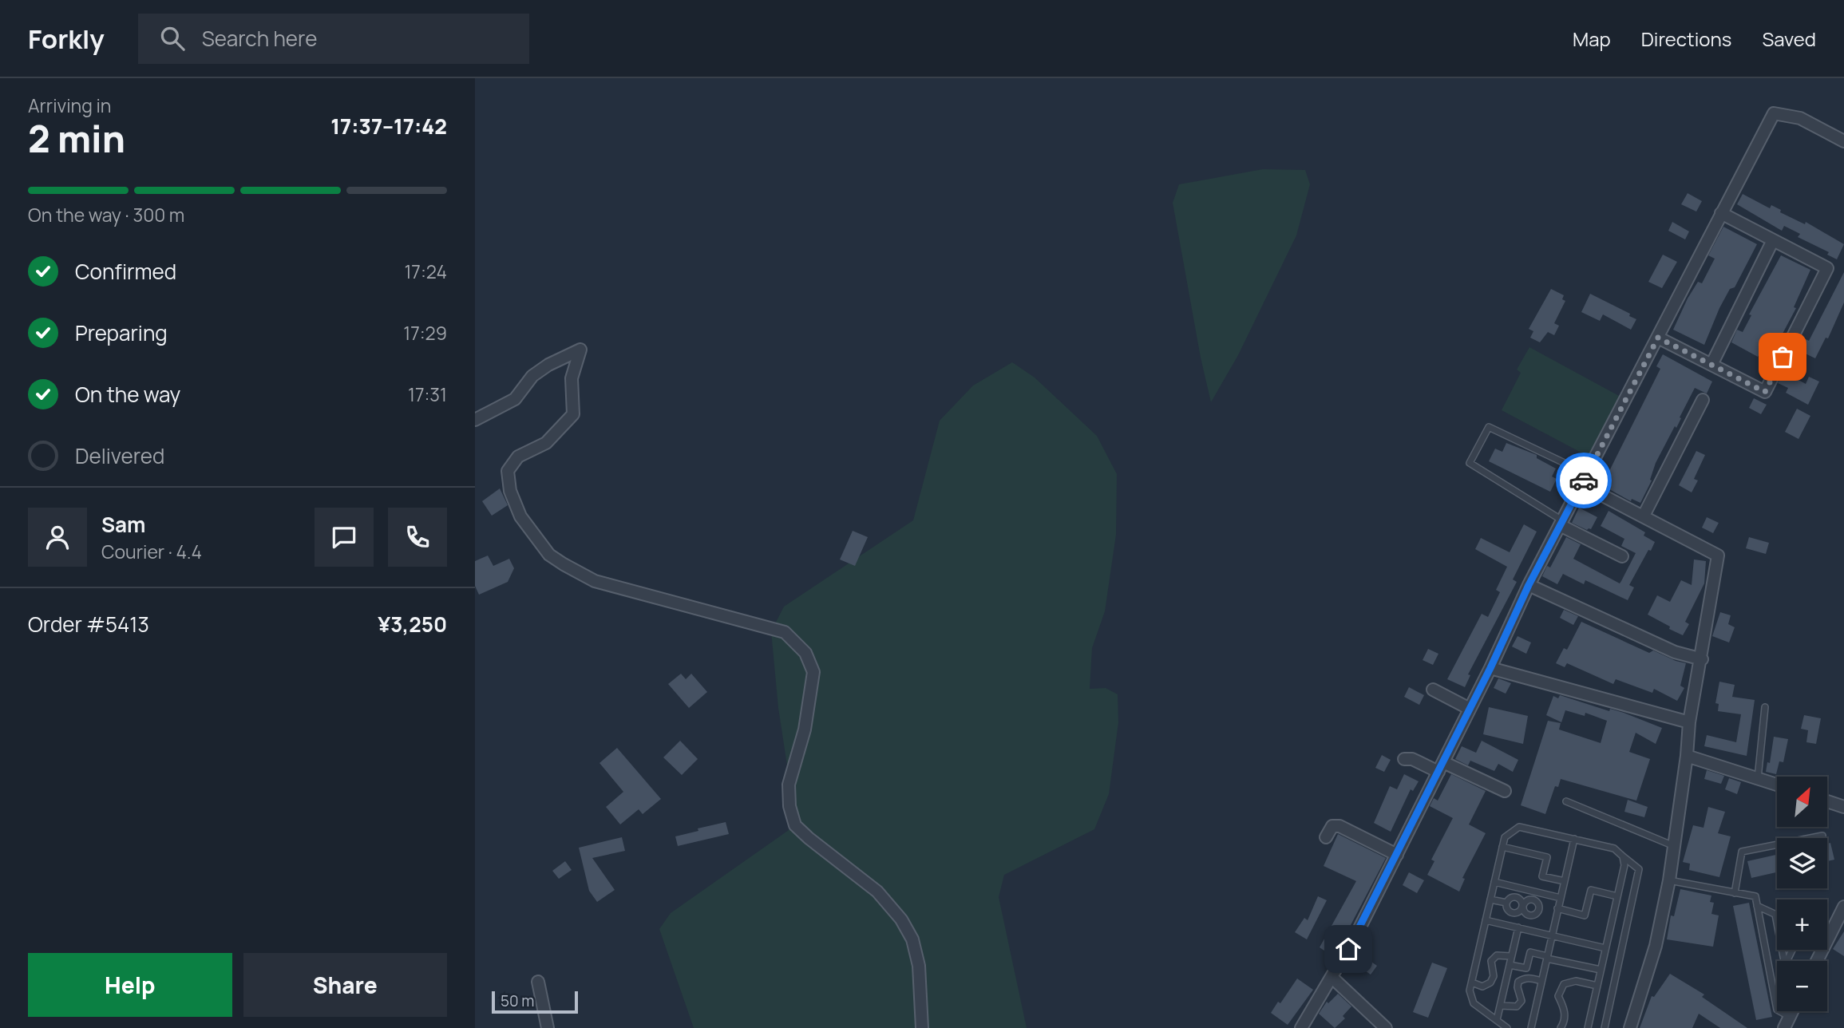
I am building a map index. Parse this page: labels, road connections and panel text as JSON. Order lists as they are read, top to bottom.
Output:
{
  "scale_bar": "50 m",
  "north": "top right",
  "page": {
    "header": "Forkly",
    "search": "Search here",
    "nav": ["Map", "Directions", "Saved"],
    "heading": ["2 min", "Arriving in", "17:37–17:42"],
    "panel": [
      "Sam",
      "Courier · 4.4",
      "Order #5413",
      "¥3,250"
    ],
    "bar": "On the way · 300 m",
    "list": [
      ["Confirmed", "17:24"],
      ["Preparing", "17:29"],
      ["On the way", "17:31"],
      "Delivered"
    ],
    "map_buttons": ["+", "−"],
    "buttons": ["Help", "Share"],
    "scale": "50 m"
  }
}
